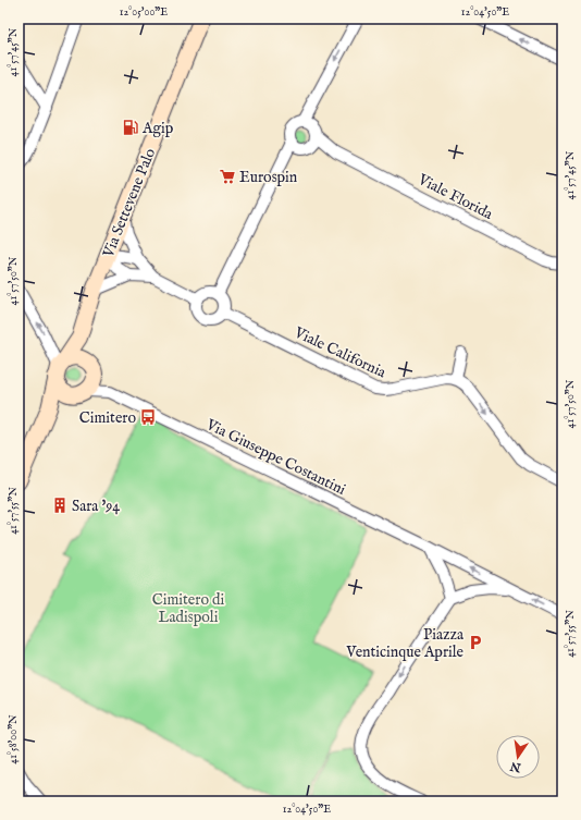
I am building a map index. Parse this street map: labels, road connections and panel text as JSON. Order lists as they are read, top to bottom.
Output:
{
  "streets": {
    "street": [
      "Viale Florida",
      "Via Settevene Palo",
      "Viale California",
      "Via Giuseppe Costantini"
    ]
  },
  "parks": ["Cimitero di Ladispoli"],
  "places": {
    "fuel station": ["Agip"],
    "supermarket": ["Eurospin"],
    "bus stop": ["Cimitero"],
    "building": ["Sara '94"],
    "parking": ["Piazza Venticinque Aprile"]
  },
  "north": "bottom",
  "coordinates": [
    "12°05'00\"E",
    "12°04'50\"E",
    "41°57'45\"N",
    "41°57'50\"N",
    "41°57'55\"N",
    "41°58'00\"N"
  ]
}
